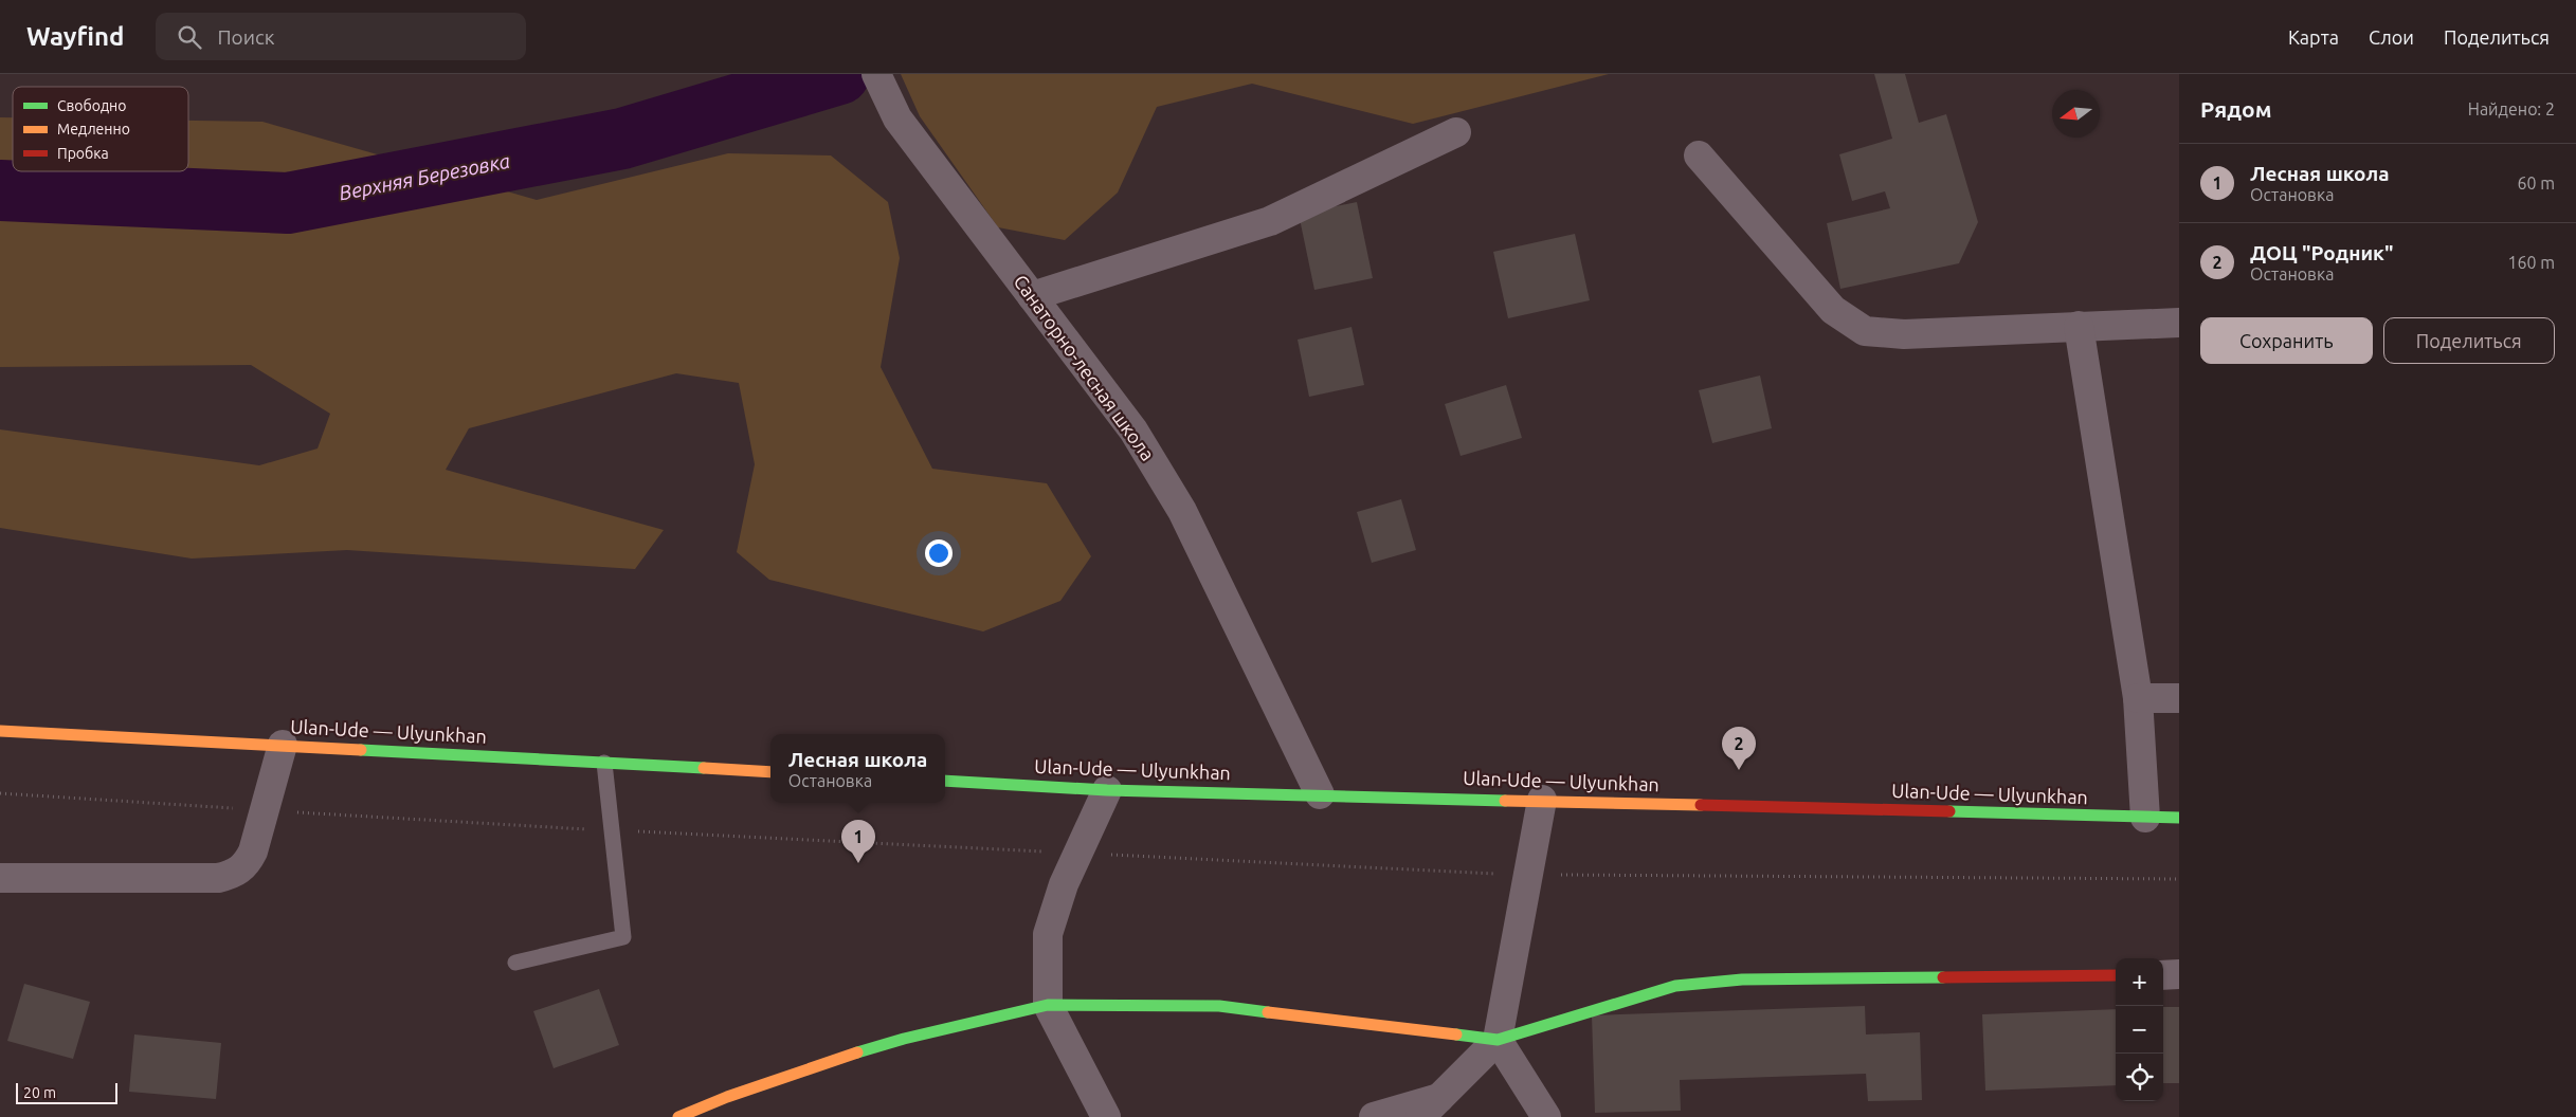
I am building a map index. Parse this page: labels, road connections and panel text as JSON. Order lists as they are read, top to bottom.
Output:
{
  "streets": {
    "main road": ["Ulan-Ude — Ulyunkhan"],
    "street": ["Санаторно-лесная школа"]
  },
  "crossings": [
    ["Санаторно-лесная школа", "Ulan-Ude — Ulyunkhan"]
  ],
  "water": ["Верхняя Березовка"],
  "legend": ["Свободно", "Медленно", "Пробка"],
  "scale_bar": "20 m",
  "north": "left",
  "page": {
    "header": "Wayfind",
    "search": "Поиск",
    "nav": ["Карта", "Слои", "Поделиться"],
    "heading": ["Рядом", "Найдено: 2"],
    "list": [
      {
        "mark": "1",
        "name": "Лесная школа",
        "note": "Остановка",
        "value": "60 m"
      },
      {
        "mark": "2",
        "name": "ДОЦ \"Родник\"",
        "note": "Остановка",
        "value": "160 m"
      }
    ],
    "buttons": ["Сохранить", "Поделиться"],
    "pins": ["2", "1"],
    "popup": ["Лесная школа", "Остановка"],
    "map_buttons": ["+", "−"],
    "scale": "20 m"
  }
}
